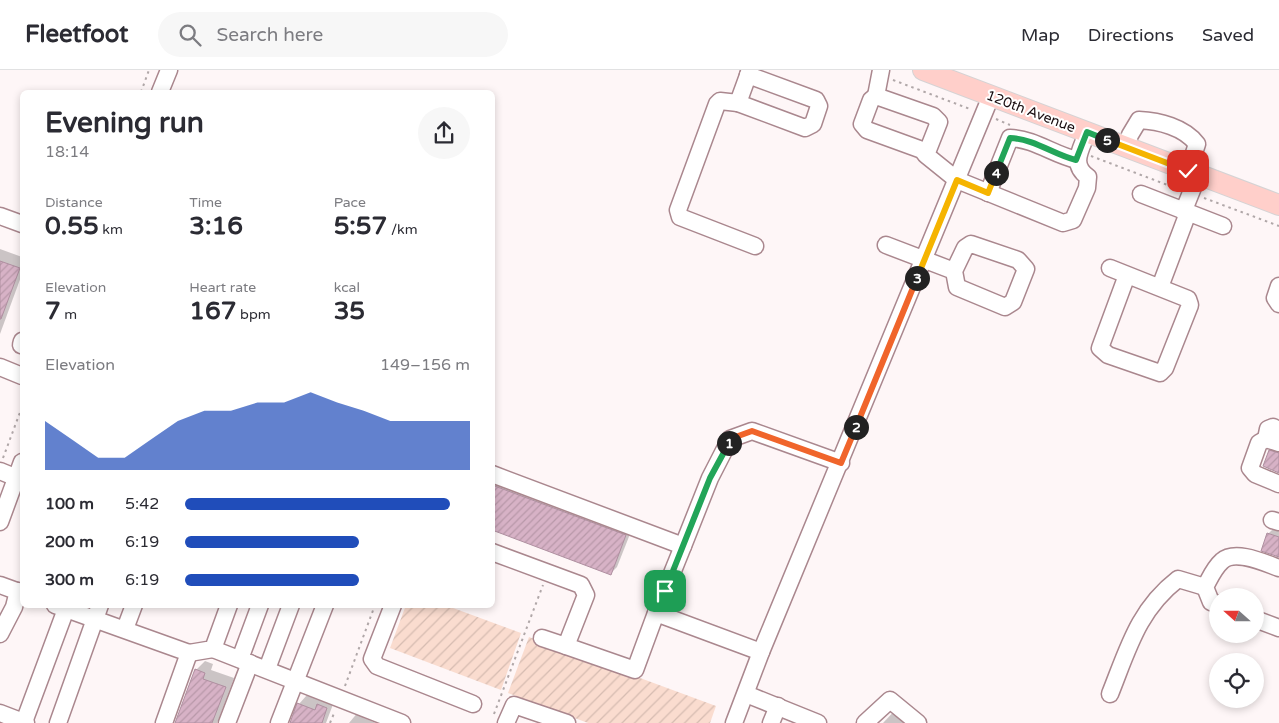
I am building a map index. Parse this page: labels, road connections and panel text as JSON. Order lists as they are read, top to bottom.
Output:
{
  "streets": {
    "main road": ["120th Avenue"]
  },
  "north": "left",
  "page": {
    "header": "Fleetfoot",
    "search": "Search here",
    "nav": ["Map", "Directions", "Saved"],
    "heading": ["Evening run", "18:14"],
    "pins": [
      "5",
      "4",
      "3",
      "2",
      "1"
    ],
    "stats": [
      ["Distance", "0.55 km"],
      ["Time", "3:16"],
      ["Pace", "5:57 /km"],
      ["Elevation", "7 m"],
      ["Heart rate", "167 bpm"],
      ["kcal", "35"]
    ],
    "chart": ["Elevation", "149–156 m"],
    "list": [
      {
        "name": "100 m",
        "note": "5:42"
      },
      {
        "name": "200 m",
        "note": "6:19"
      },
      {
        "name": "300 m",
        "note": "6:19"
      }
    ]
  }
}
